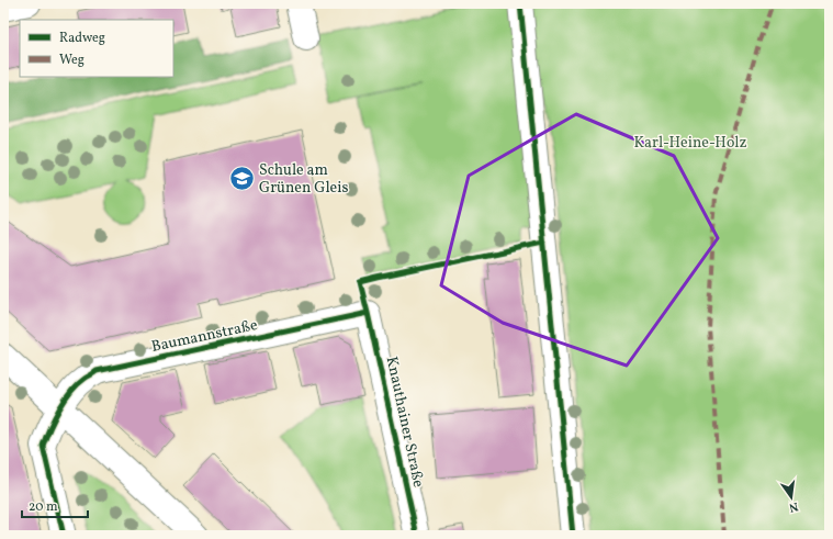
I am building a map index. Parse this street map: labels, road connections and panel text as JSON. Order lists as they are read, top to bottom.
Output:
{
  "streets": {
    "street": ["Baumannstraße", "Knauthainer Straße"]
  },
  "crossings": [
    ["Baumannstraße", "Knauthainer Straße"]
  ],
  "parks": ["Karl-Heine-Holz"],
  "places": {
    "school or university": ["Schule am Grünen Gleis"]
  },
  "legend": ["Radweg", "Weg"],
  "scale_bar": "20 m",
  "north": "bottom"
}
